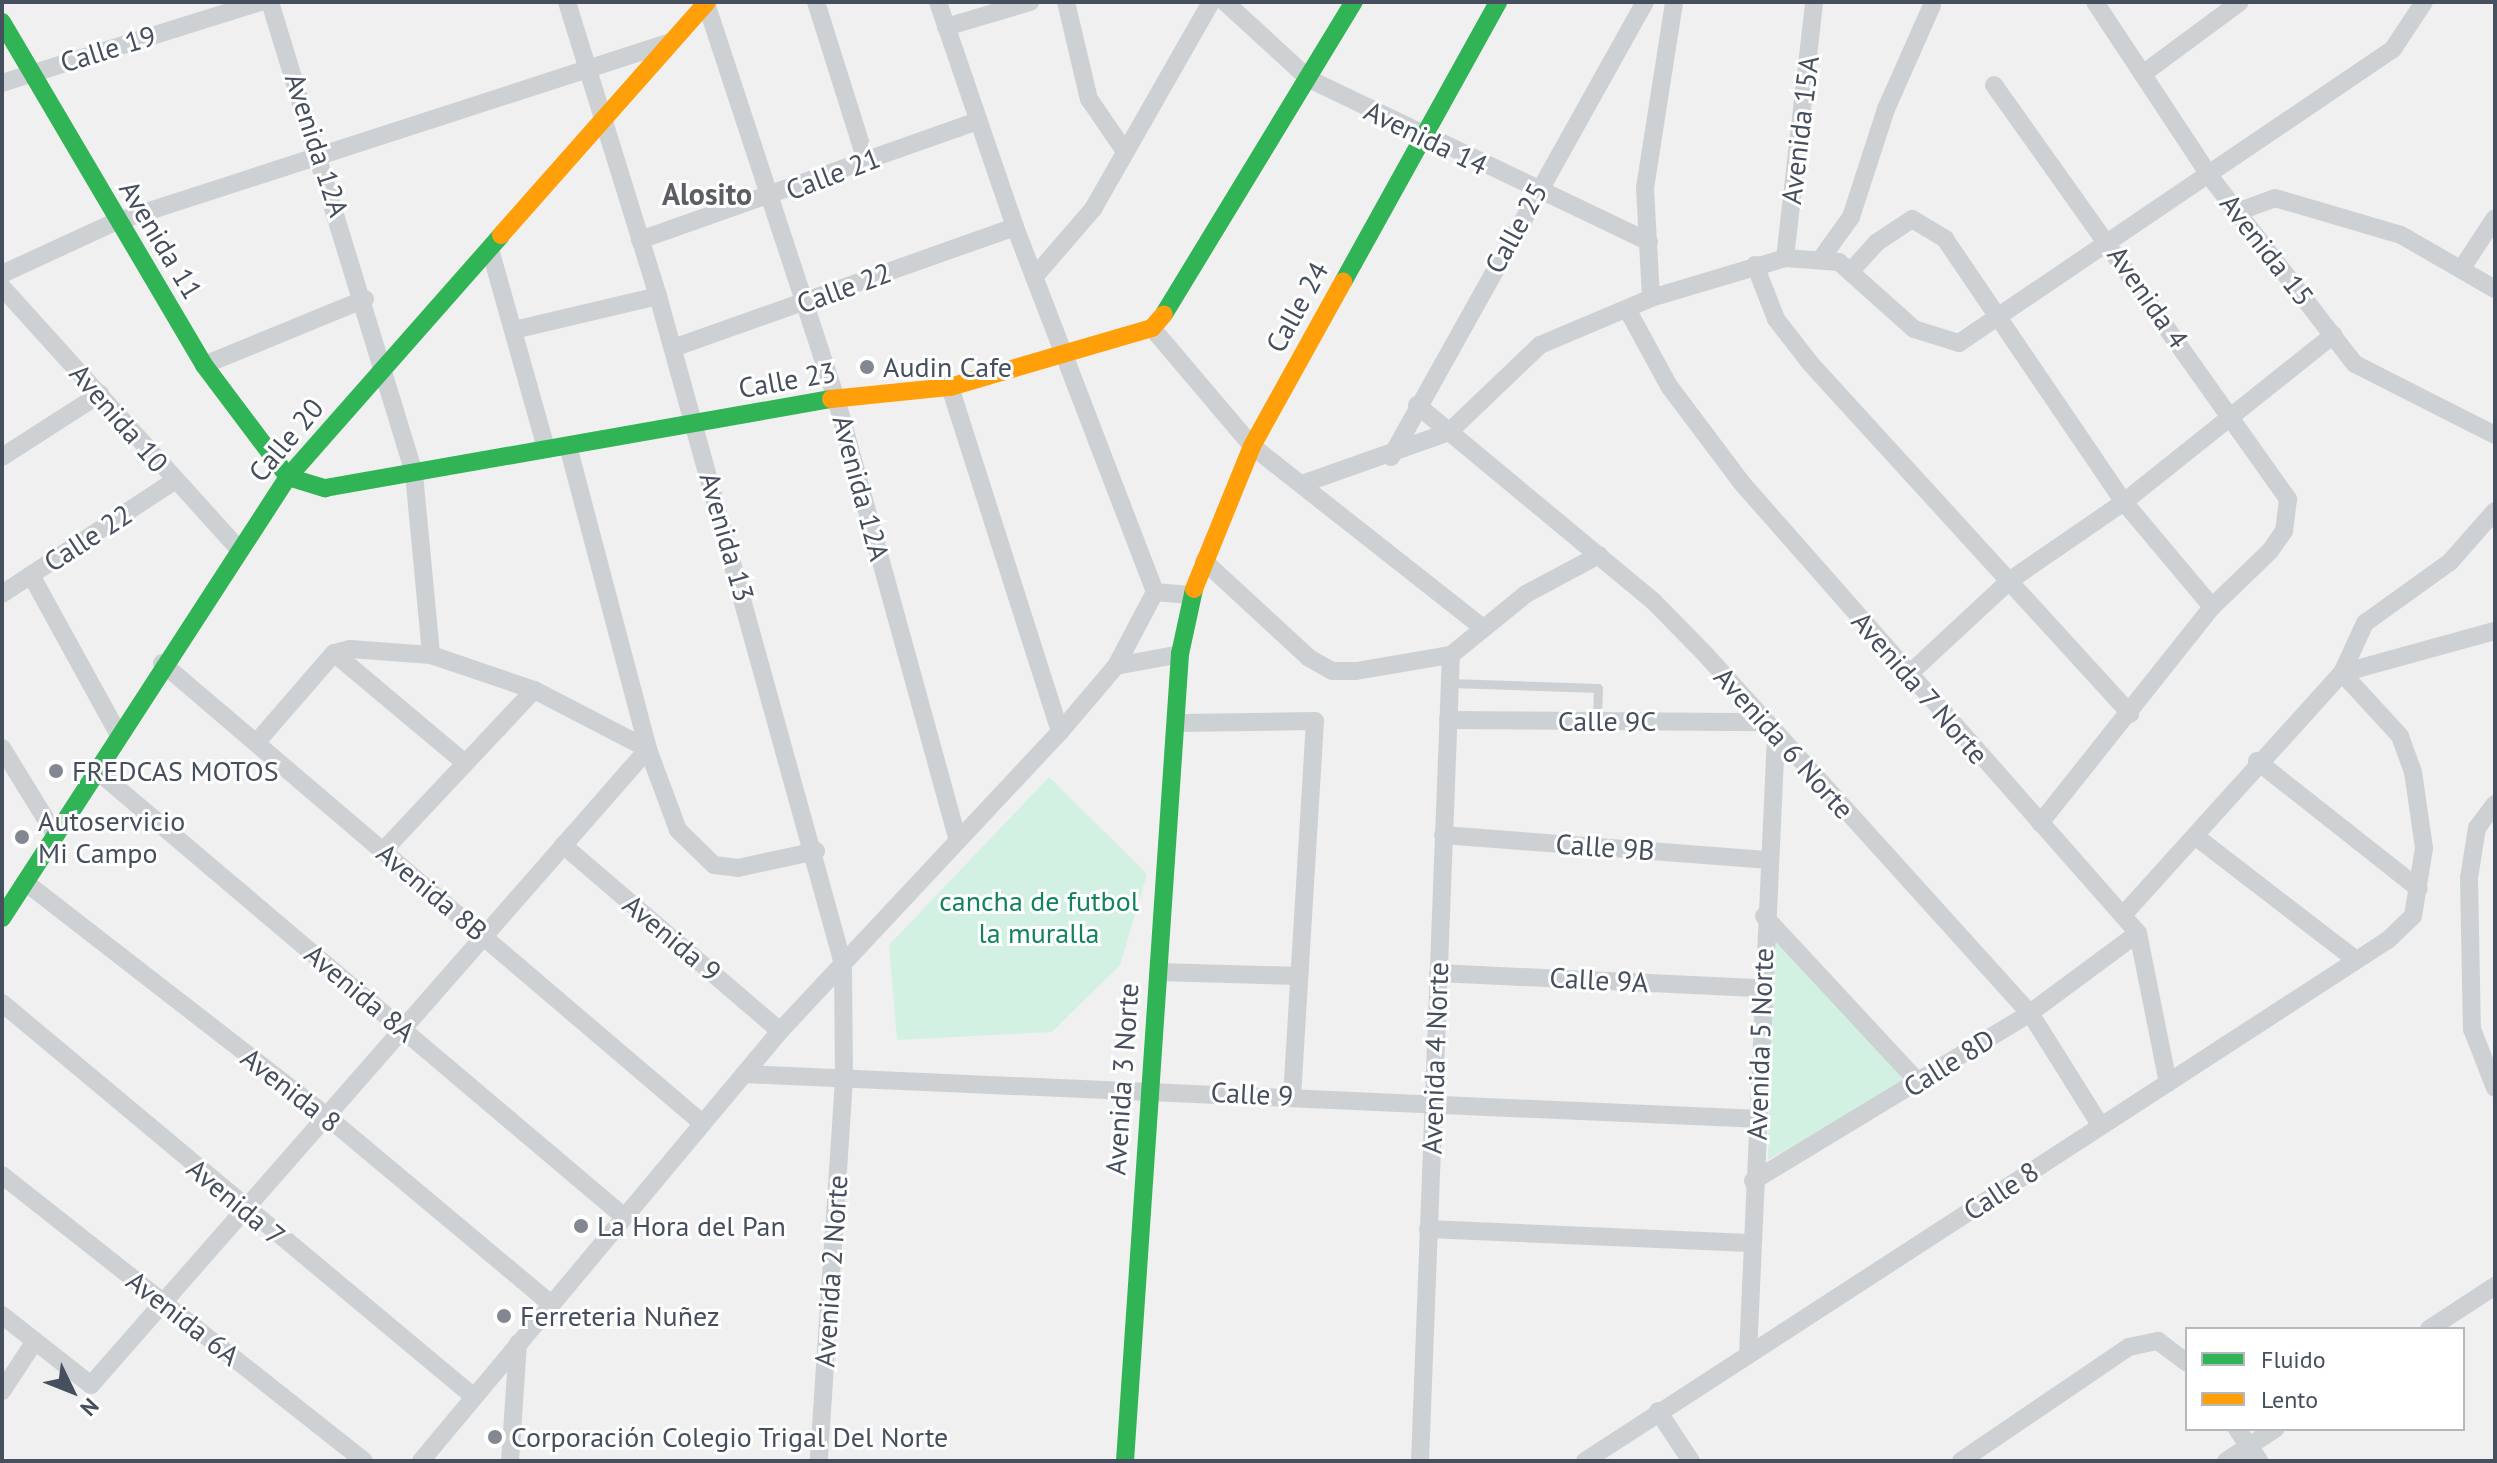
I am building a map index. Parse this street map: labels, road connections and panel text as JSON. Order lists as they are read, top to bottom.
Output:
{
  "streets": {
    "street": [
      "Calle 19",
      "Avenida 15A",
      "Avenida 14",
      "Avenida 12A",
      "Calle 21",
      "Calle 25",
      "Avenida 11",
      "Avenida 15",
      "Calle 22",
      "Avenida 4",
      "Calle 24",
      "Calle 23",
      "Avenida 10",
      "Calle 20",
      "Avenida 13",
      "Avenida 7 Norte",
      "Calle 9C",
      "Avenida 6 Norte",
      "Calle 9B",
      "Avenida 8B",
      "Avenida 9",
      "Calle 9A",
      "Avenida 8A",
      "Avenida 5 Norte",
      "Avenida 4 Norte",
      "Calle 8D",
      "Avenida 3 Norte",
      "Avenida 8",
      "Calle 9",
      "Calle 8",
      "Avenida 7",
      "Avenida 2 Norte",
      "Avenida 6A"
    ]
  },
  "crossings": [
    ["Calle 19", "Avenida 11"],
    ["Avenida 14", "Calle 25"],
    ["Avenida 14", "Calle 24"],
    ["Avenida 12A", "Calle 21"],
    ["Avenida 12A", "Calle 22"],
    ["Avenida 12A", "Calle 23"],
    ["Avenida 12A", "Calle 20"],
    ["Calle 21", "Avenida 13"],
    ["Calle 25", "Avenida 6 Norte"],
    ["Avenida 11", "Calle 23"],
    ["Avenida 11", "Calle 20"],
    ["Calle 22", "Avenida 10"],
    ["Calle 22", "Avenida 13"],
    ["Calle 24", "Avenida 3 Norte"],
    ["Calle 23", "Calle 20"],
    ["Calle 23", "Avenida 13"],
    ["Avenida 10", "Calle 20"],
    ["Calle 20", "Avenida 13"],
    ["Calle 20", "Avenida 8B"],
    ["Calle 20", "Avenida 8A"],
    ["Calle 20", "Avenida 8"],
    ["Avenida 13", "Calle 9"],
    ["Avenida 13", "Avenida 2 Norte"],
    ["Avenida 7 Norte", "Calle 8D"],
    ["Avenida 7 Norte", "Calle 8"],
    ["Calle 9C", "Avenida 6 Norte"],
    ["Calle 9C", "Avenida 5 Norte"],
    ["Calle 9C", "Avenida 4 Norte"],
    ["Avenida 6 Norte", "Avenida 5 Norte"],
    ["Avenida 6 Norte", "Calle 8D"],
    ["Avenida 6 Norte", "Calle 8"],
    ["Calle 9B", "Avenida 5 Norte"],
    ["Calle 9B", "Avenida 4 Norte"],
    ["Calle 9A", "Avenida 5 Norte"],
    ["Calle 9A", "Avenida 4 Norte"],
    ["Avenida 5 Norte", "Calle 8D"],
    ["Avenida 5 Norte", "Calle 9"],
    ["Avenida 5 Norte", "Calle 8"],
    ["Avenida 4 Norte", "Calle 9"],
    ["Avenida 3 Norte", "Calle 9"],
    ["Calle 9", "Avenida 2 Norte"]
  ],
  "districts": ["Alosito"],
  "parks": ["cancha de futbol la muralla"],
  "places": [
    "Audin Cafe",
    "FREDCAS MOTOS",
    "Autoservicio Mi Campo",
    "La Hora del Pan",
    "Ferreteria Nuñez",
    "Corporación Colegio Trigal Del Norte"
  ],
  "legend": ["Fluido", "Lento"],
  "north": "bottom right"
}
